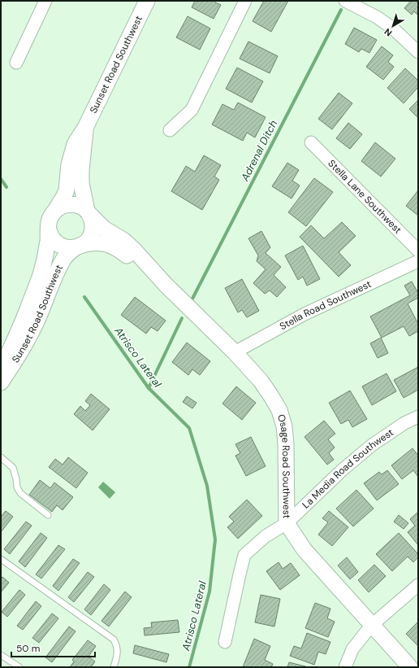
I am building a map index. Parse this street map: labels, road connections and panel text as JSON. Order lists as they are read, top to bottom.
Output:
{
  "streets": {
    "street": [
      "Sunset Road Southwest",
      "Stella Lane Southwest",
      "Stella Road Southwest",
      "Osage Road Southwest",
      "La Media Road Southwest"
    ]
  },
  "crossings": [
    ["Sunset Road Southwest", "Osage Road Southwest"],
    ["Stella Road Southwest", "Osage Road Southwest"],
    ["Osage Road Southwest", "La Media Road Southwest"]
  ],
  "water": ["Adrenal Ditch", "Atrisco Lateral"],
  "scale_bar": "50 m",
  "north": "bottom left"
}
